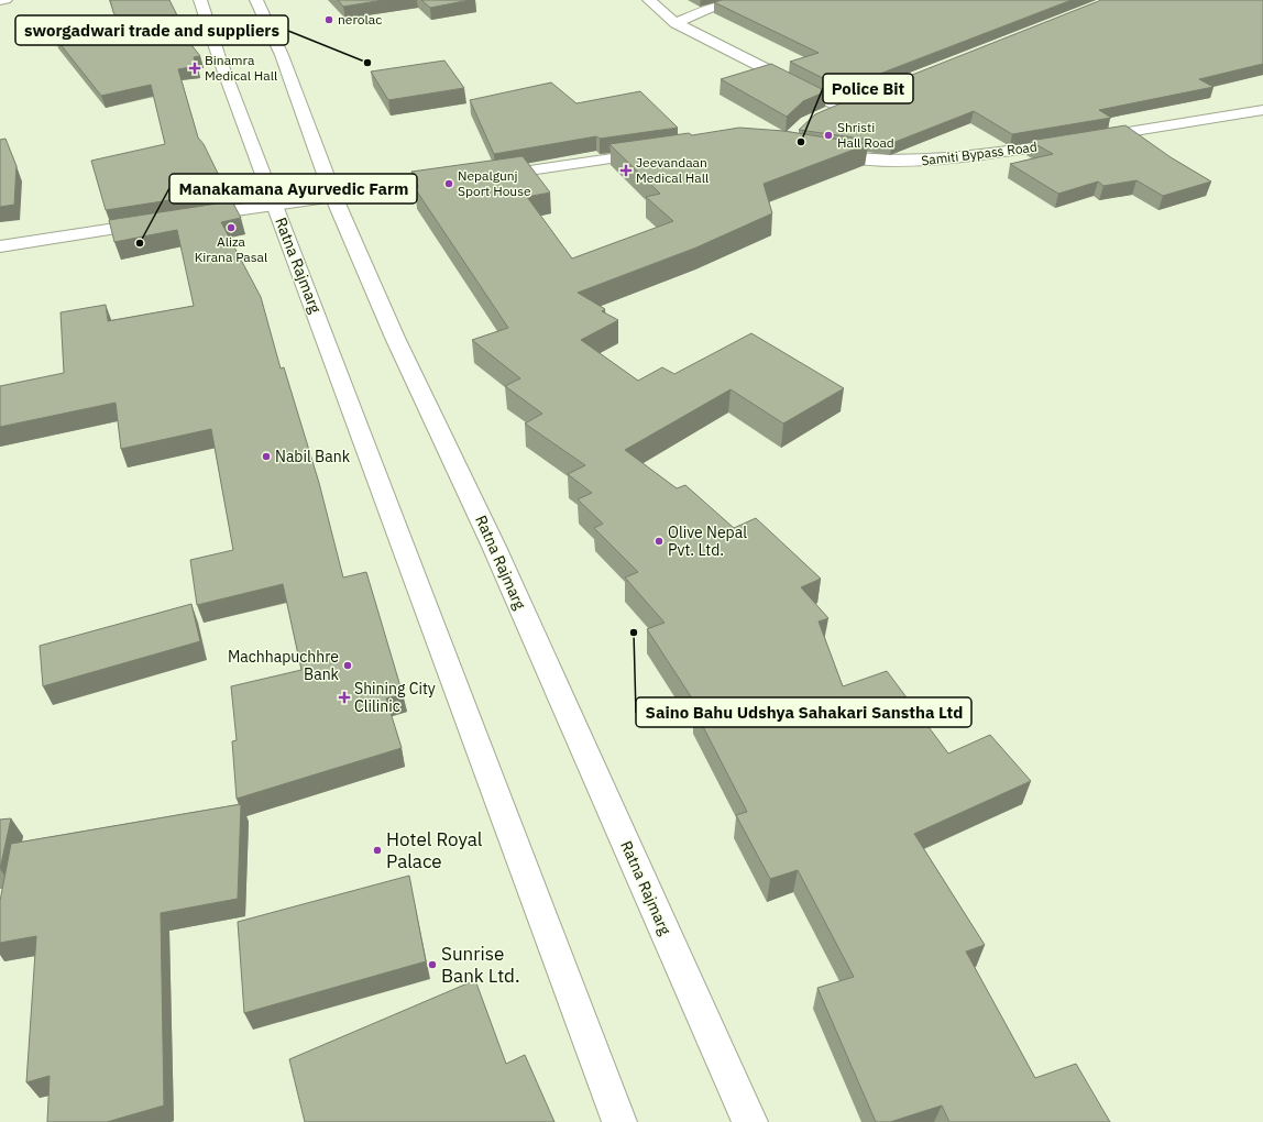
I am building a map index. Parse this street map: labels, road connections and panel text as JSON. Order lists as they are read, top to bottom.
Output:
{
  "streets": {
    "main road": ["Samiti Bypass Road", "Ratna Rajmarg"]
  },
  "places": {
    "other": [
      "nerolac",
      "sworgadwari trade and suppliers",
      "Shristi Hall Road",
      "Police Bit",
      "Nepalgunj Sport House",
      "Aliza Kirana Pasal",
      "Manakamana Ayurvedic Farm",
      "Nabil Bank",
      "Olive Nepal Pvt. Ltd.",
      "Saino Bahu Udshya Sahakari Sanstha Ltd",
      "Machhapuchhre Bank",
      "Hotel Royal Palace",
      "Sunrise Bank Ltd."
    ],
    "health": ["Binamra Medical Hall", "Jeevandaan Medical Hall", "Shining City Clilinic"]
  }
}
